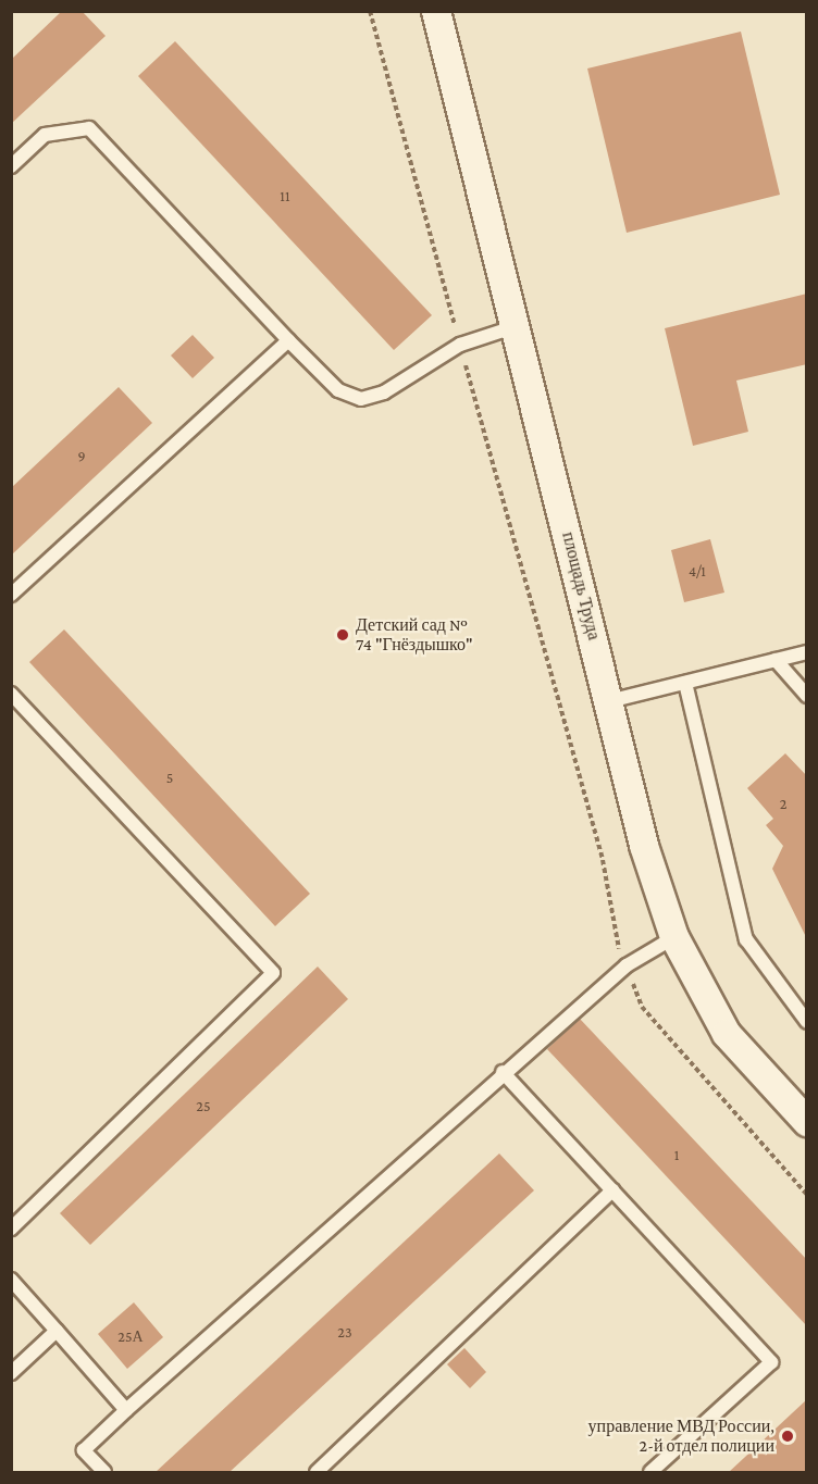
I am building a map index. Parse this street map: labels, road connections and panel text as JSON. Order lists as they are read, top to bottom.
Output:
{
  "streets": {
    "street": ["площадь Труда"]
  },
  "places": ["Детский сад № 74 \"Гнёздышко\"", "управление МВД России, 2-й отдел полиции"],
  "house_numbers": [
    "11",
    "9",
    "4/1",
    "5",
    "2",
    "25",
    "1",
    "23",
    "25А"
  ]
}
